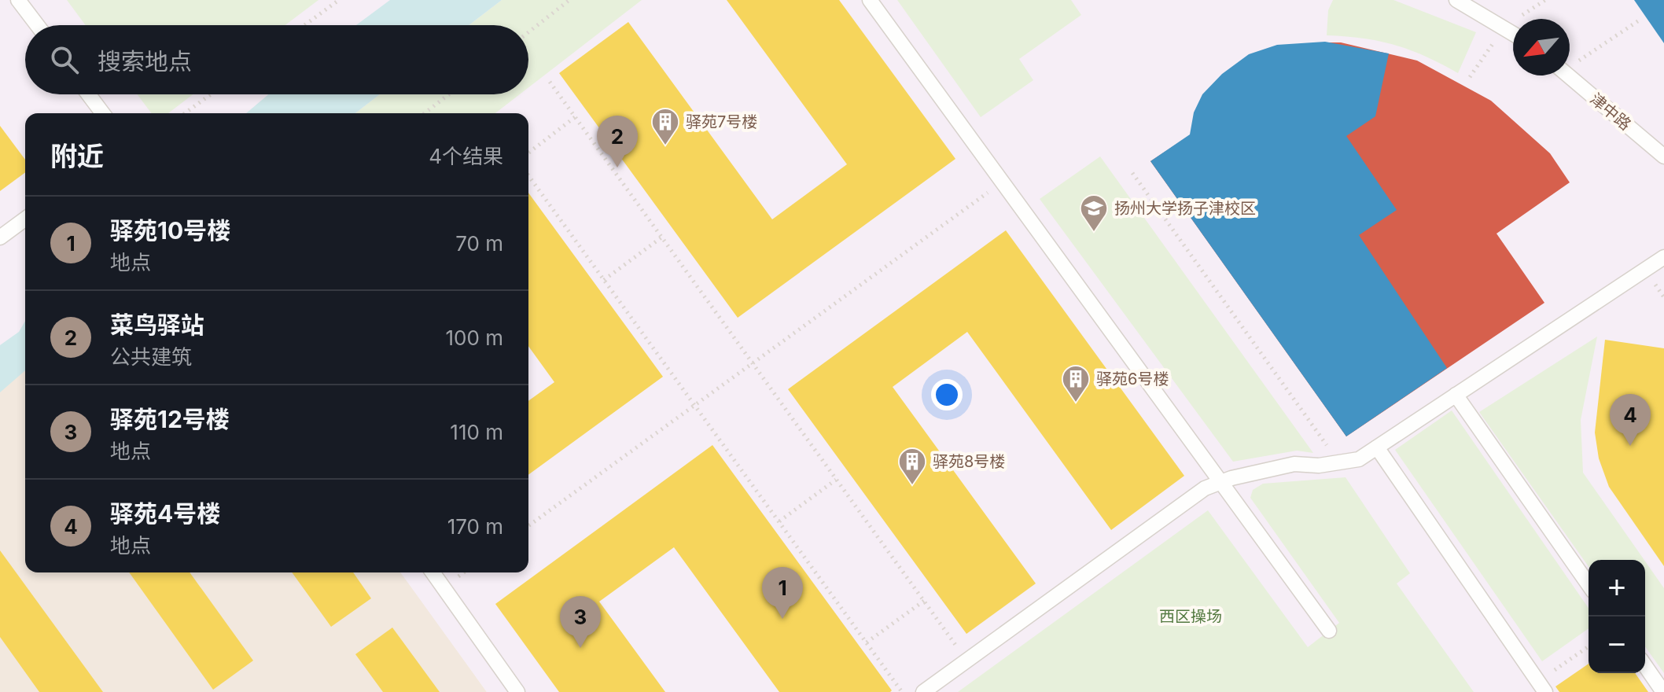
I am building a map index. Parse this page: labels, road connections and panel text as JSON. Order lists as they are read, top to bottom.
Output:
{
  "streets": {
    "lane": ["津中路"]
  },
  "parks": ["西区操场"],
  "places": {
    "building": ["驿苑7号楼", "驿苑6号楼", "驿苑8号楼"],
    "school or university": ["扬州大学扬子津校区"]
  },
  "north": "bottom left",
  "page": {
    "search": "搜索地点",
    "heading": ["附近", "4个结果"],
    "pins": [
      "2",
      "4",
      "1",
      "3"
    ],
    "list": [
      {
        "mark": "1",
        "name": "驿苑10号楼",
        "note": "地点",
        "value": "70 m"
      },
      {
        "mark": "2",
        "name": "菜鸟驿站",
        "note": "公共建筑",
        "value": "100 m"
      },
      {
        "mark": "3",
        "name": "驿苑12号楼",
        "note": "地点",
        "value": "110 m"
      },
      {
        "mark": "4",
        "name": "驿苑4号楼",
        "note": "地点",
        "value": "170 m"
      }
    ],
    "map_buttons": ["+", "−"]
  }
}
